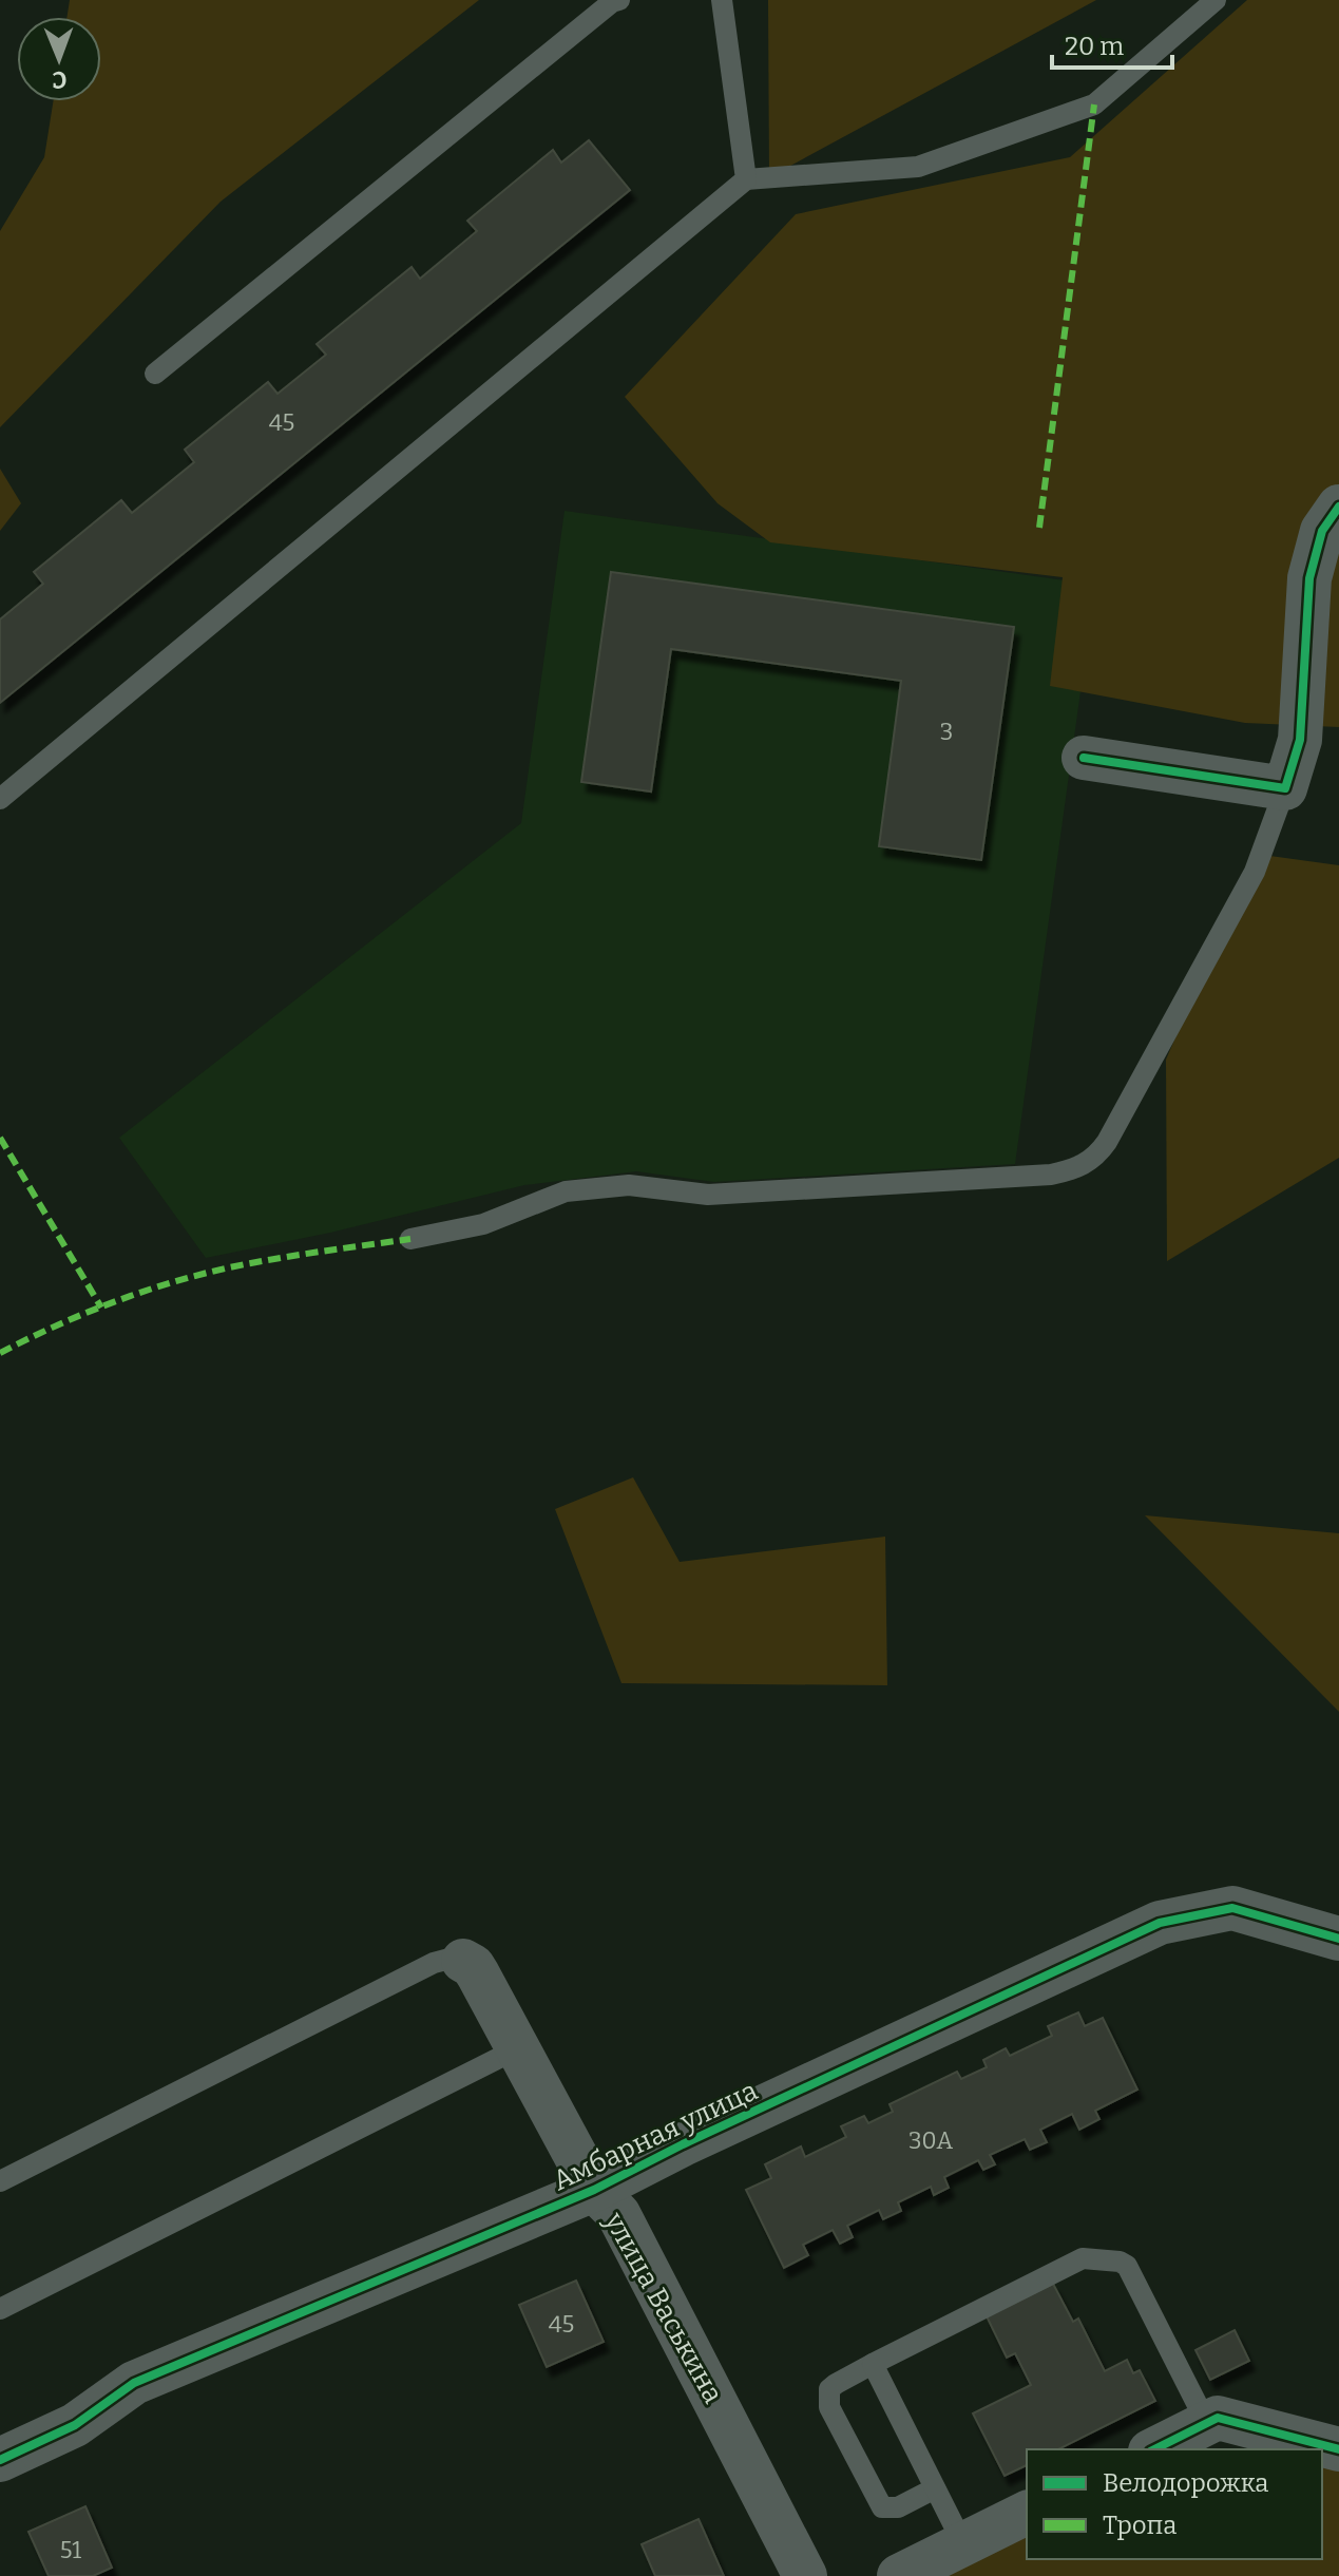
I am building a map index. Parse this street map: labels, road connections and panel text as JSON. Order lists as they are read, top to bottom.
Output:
{
  "streets": {
    "street": ["Амбарная улица", "улица Васькина"]
  },
  "crossings": [
    ["Амбарная улица", "улица Васькина"]
  ],
  "house_numbers": [
    "45",
    "3",
    "30А",
    "45",
    "51"
  ],
  "legend": ["Велодорожка", "Тропа"],
  "scale_bar": "20 m",
  "north": "bottom"
}
